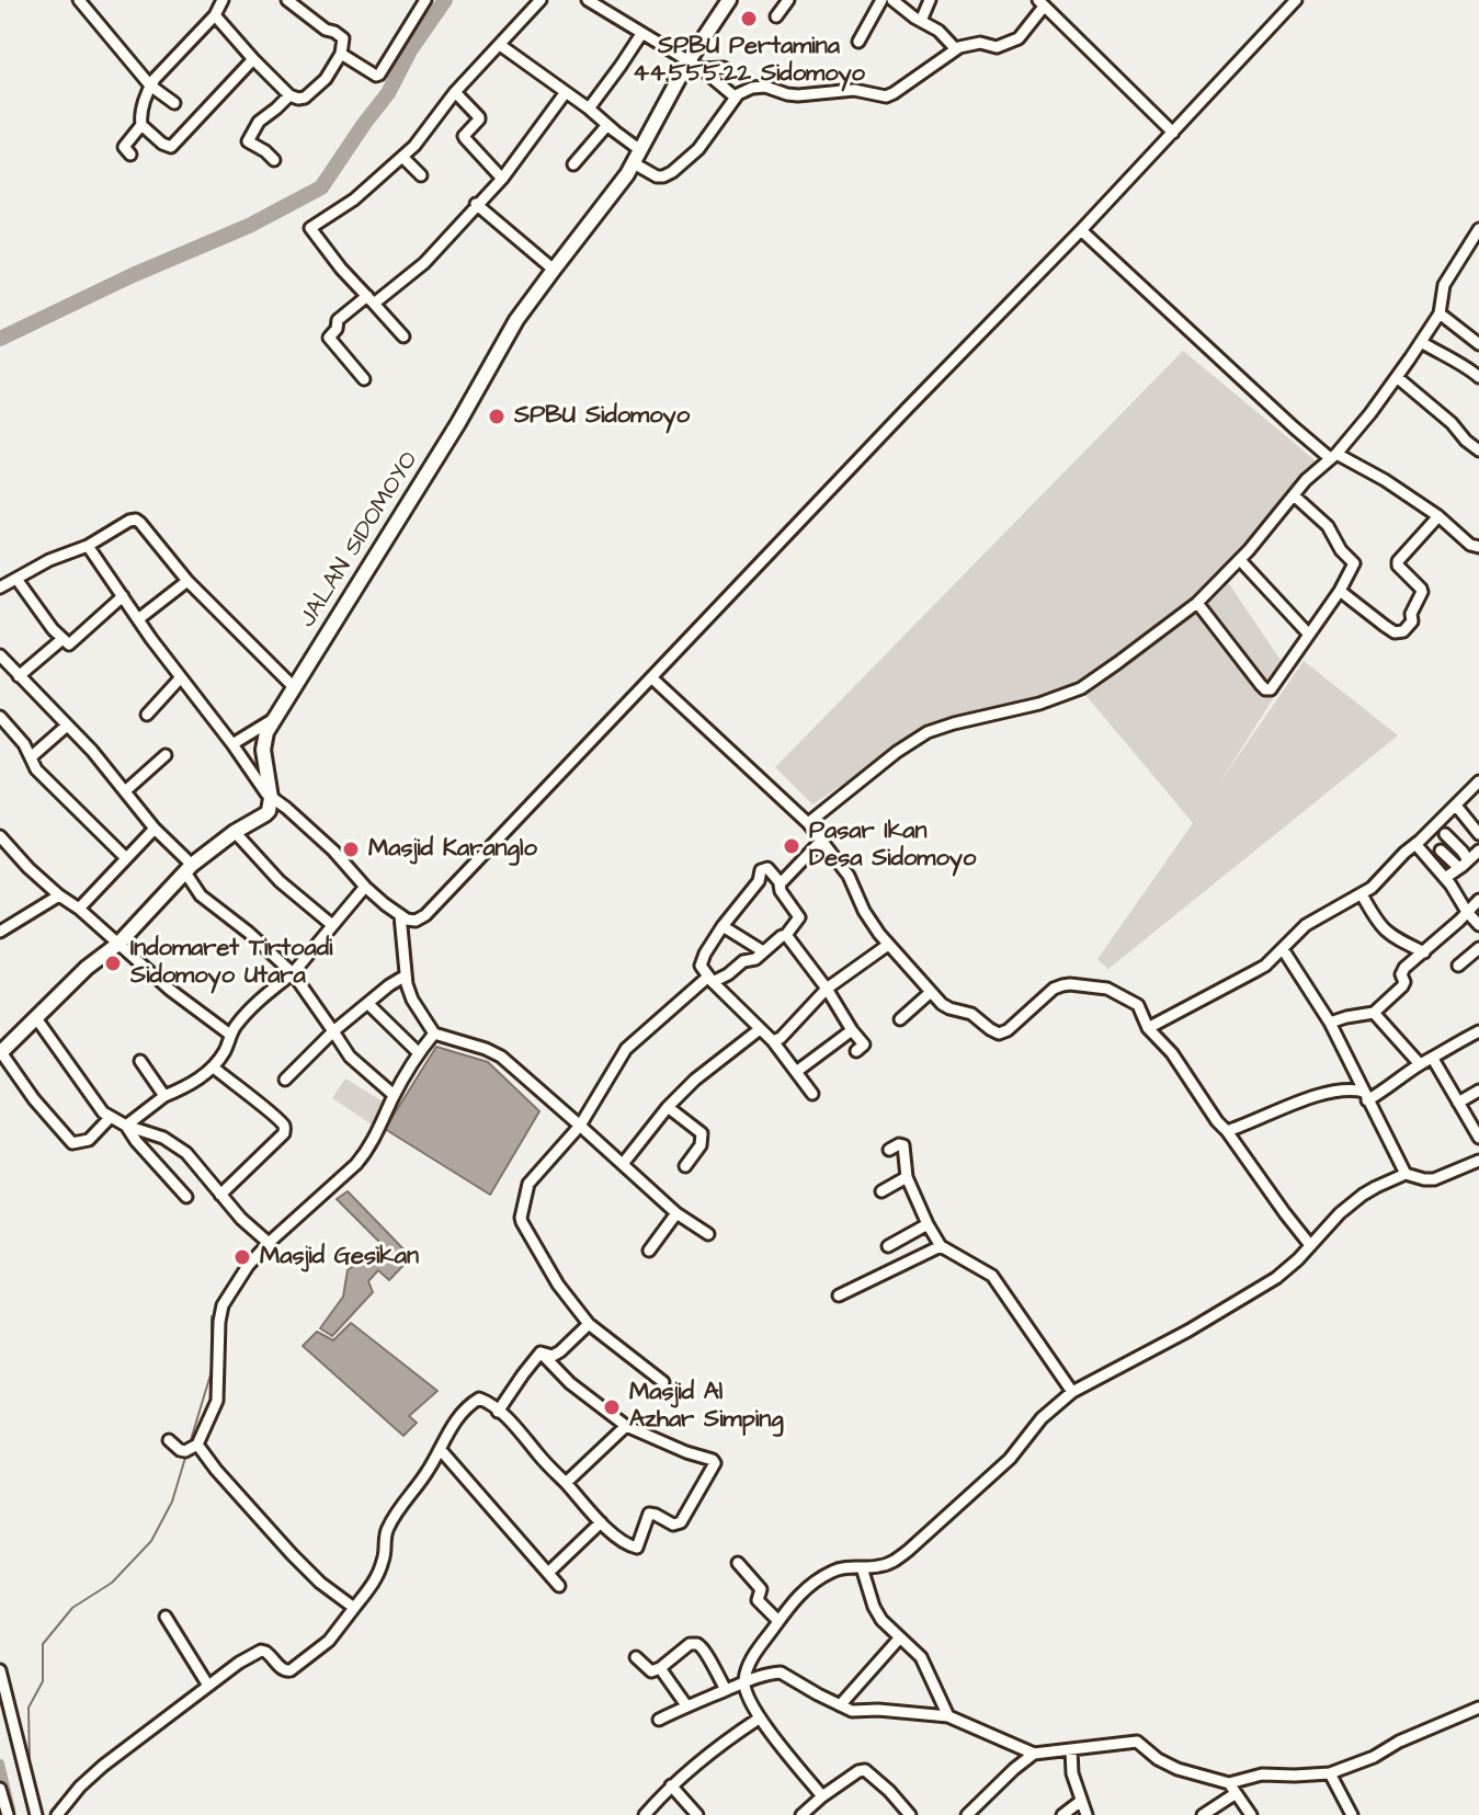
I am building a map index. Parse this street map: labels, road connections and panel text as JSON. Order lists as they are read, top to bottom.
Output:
{
  "streets": {
    "main road": ["JALAN SIDOMOYO"]
  },
  "places": [
    "SPBU Pertamina 44.555.22 Sidomoyo",
    "SPBU Sidomoyo",
    "Pasar Ikan Desa Sidomoyo",
    "Masjid Karanglo",
    "Indomaret Tirtoadi Sidomoyo Utara",
    "Masjid Gesikan",
    "Masjid Al Azhar Simping"
  ]
}
